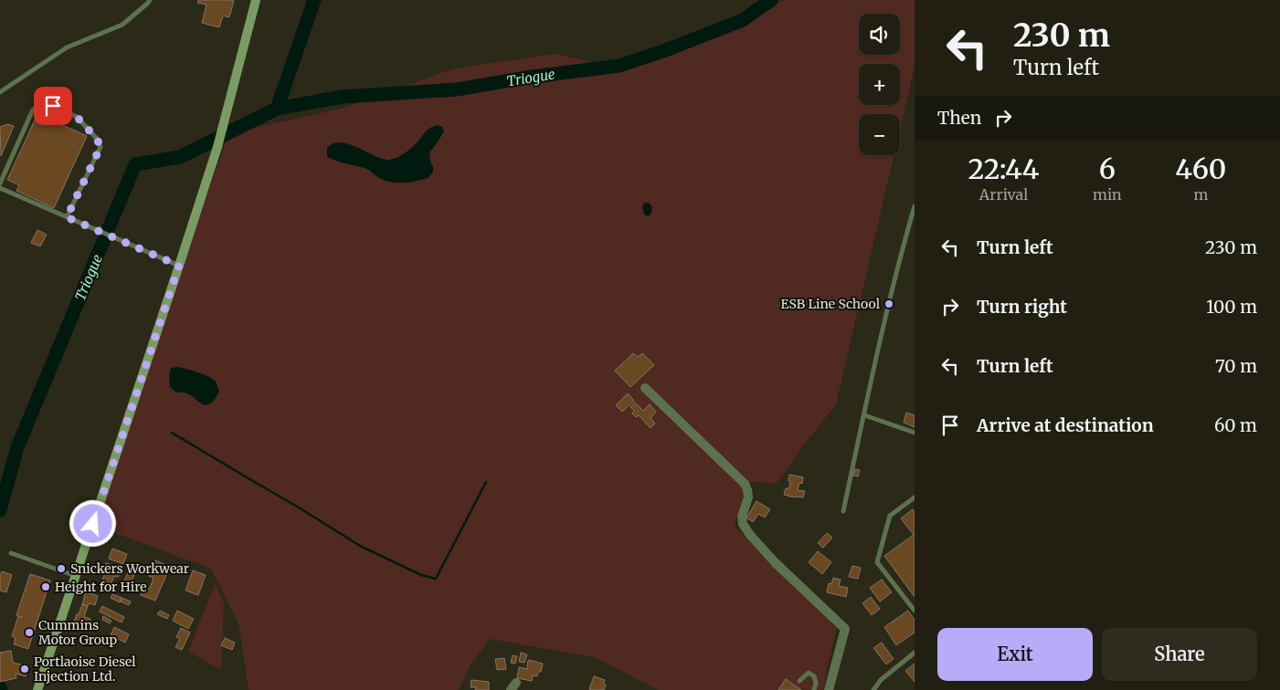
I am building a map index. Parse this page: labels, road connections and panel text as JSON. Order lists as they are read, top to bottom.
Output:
{
  "water": ["Triogue"],
  "places": [
    "ESB Line School",
    "Snickers Workwear",
    "Height for Hire",
    "Cummins Motor Group",
    "Portlaoise Diesel Injection Ltd."
  ],
  "page": {
    "turn": ["230 m", "Turn left"],
    "map_buttons": ["+", "−"],
    "then": "Then",
    "eta": [
      "22:44",
      "Arrival",
      "6",
      "min",
      "460",
      "m"
    ],
    "list": [
      {
        "name": "Turn left",
        "value": "230 m"
      },
      {
        "name": "Turn right",
        "value": "100 m"
      },
      {
        "name": "Turn left",
        "value": "70 m"
      },
      {
        "name": "Arrive at destination",
        "value": "60 m"
      }
    ],
    "buttons": ["Exit", "Share"]
  }
}
